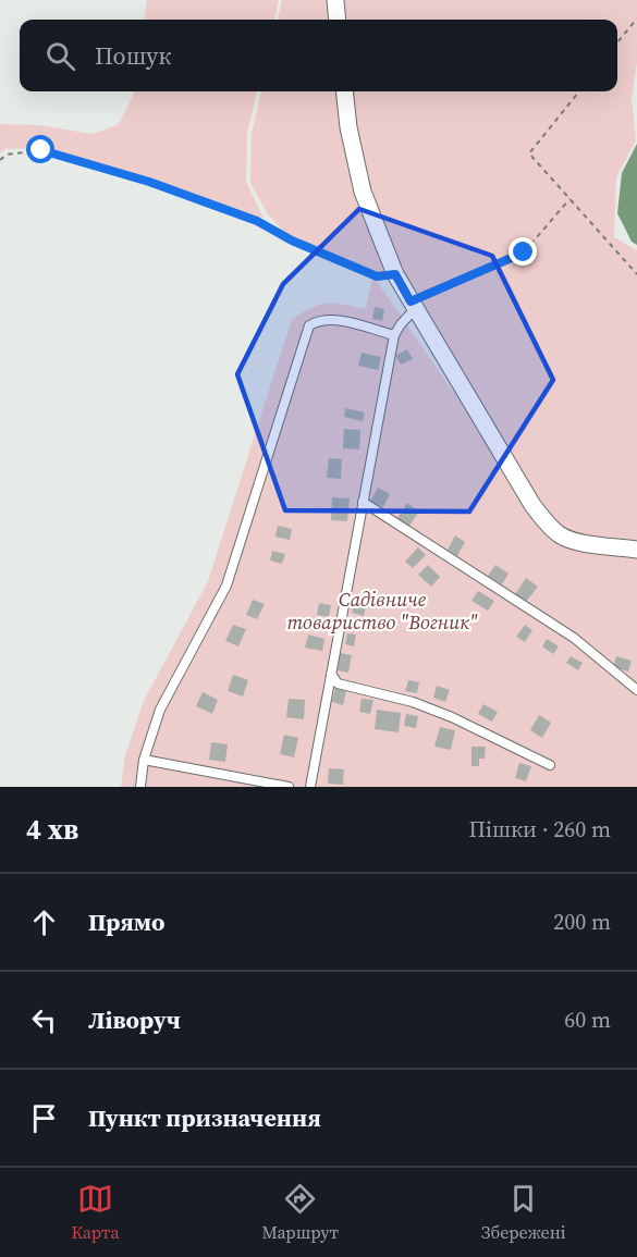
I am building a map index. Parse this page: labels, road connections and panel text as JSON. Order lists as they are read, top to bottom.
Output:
{
  "parks": ["Садівниче товариство \"Вогник\""],
  "page": {
    "search": "Пошук",
    "heading": ["4 хв", "Пішки · 260 m"],
    "list": [
      ["Прямо", "200 m"],
      ["Ліворуч", "60 m"],
      "Пункт призначення"
    ],
    "nav": ["Карта", "Маршрут", "Збережені"]
  }
}
